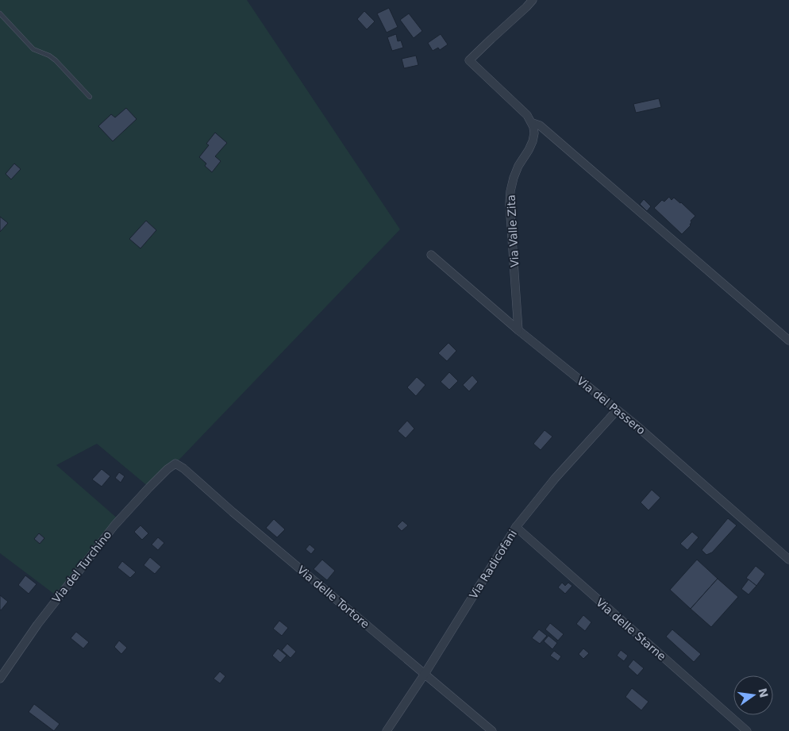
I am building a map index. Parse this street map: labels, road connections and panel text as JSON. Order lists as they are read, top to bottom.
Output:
{
  "streets": {
    "street": [
      "Via Valle Zita",
      "Via del Passero",
      "Via Radicofani",
      "Via del Turchino",
      "Via delle Tortore",
      "Via delle Starne"
    ]
  },
  "crossings": [
    ["Via Valle Zita", "Via del Passero"],
    ["Via del Passero", "Via Radicofani"],
    ["Via Radicofani", "Via delle Tortore"],
    ["Via Radicofani", "Via delle Starne"],
    ["Via del Turchino", "Via delle Tortore"]
  ],
  "north": "right"
}
